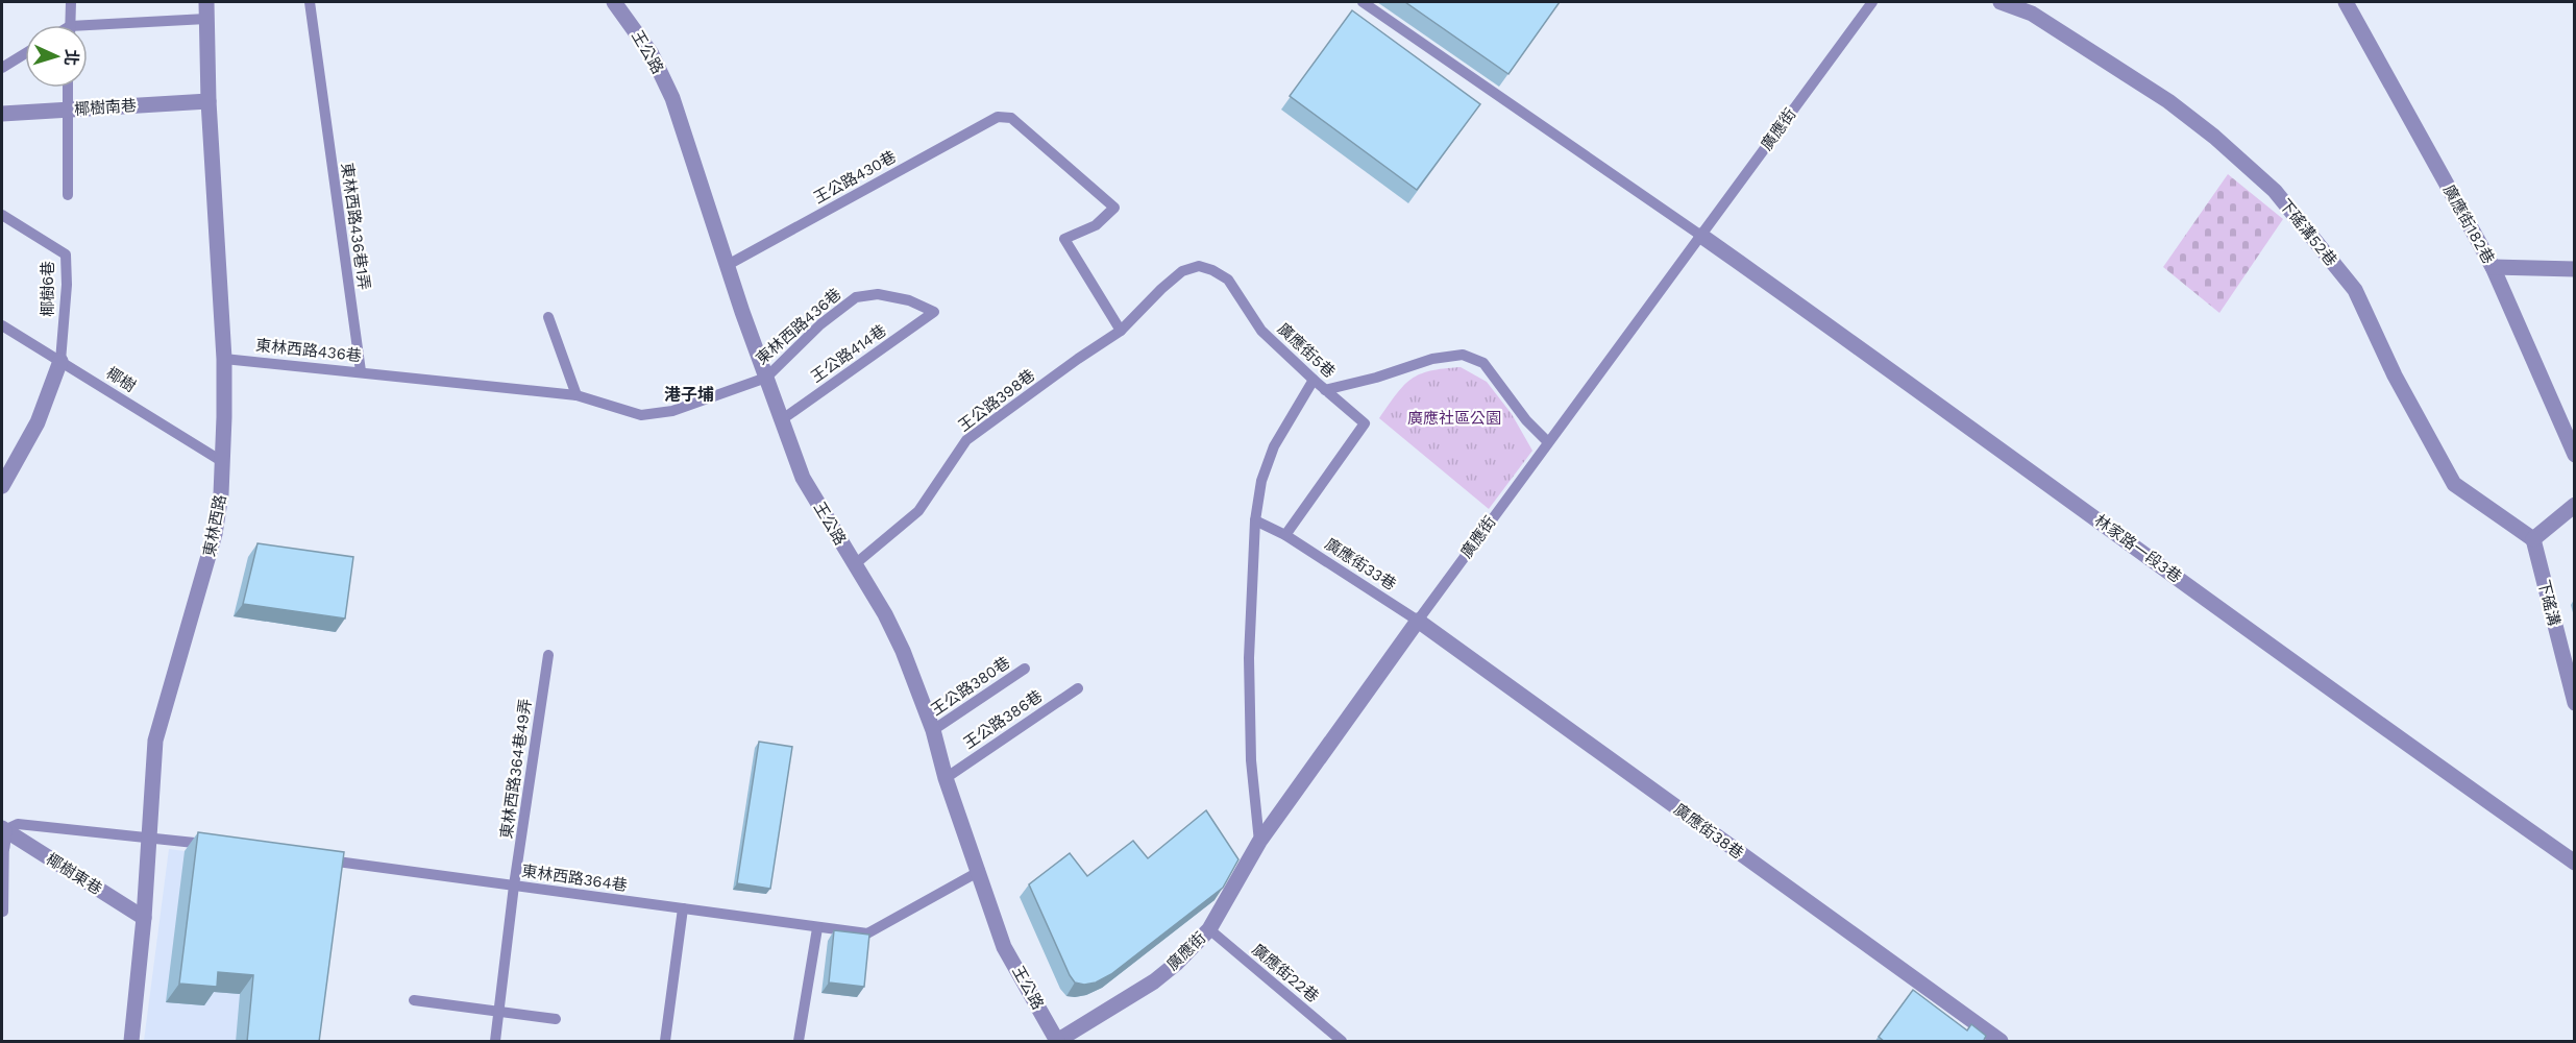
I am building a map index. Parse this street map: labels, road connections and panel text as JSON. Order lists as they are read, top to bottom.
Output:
{
  "streets": {
    "street": [
      "王公路",
      "椰樹南巷",
      "廣應街",
      "廣應街182巷",
      "下磘溝52巷",
      "東林西路",
      "林家路一段3巷",
      "下磘溝",
      "廣應街38巷",
      "椰樹東巷"
    ],
    "lane": [
      "王公路430巷",
      "東林西路436巷1弄",
      "椰樹6巷",
      "東林西路436巷",
      "廣應街5巷",
      "王公路414巷",
      "椰樹",
      "王公路398巷",
      "廣應街33巷",
      "王公路380巷",
      "王公路386巷",
      "東林西路364巷49弄",
      "東林西路364巷",
      "廣應街22巷"
    ]
  },
  "crossings": [
    ["王公路", "廣應街"],
    ["王公路", "王公路430巷"],
    ["王公路", "東林西路436巷"],
    ["王公路", "王公路414巷"],
    ["王公路", "王公路398巷"],
    ["王公路", "王公路380巷"],
    ["王公路", "王公路386巷"],
    ["王公路", "東林西路364巷"],
    ["椰樹南巷", "東林西路"],
    ["廣應街", "林家路一段3巷"],
    ["廣應街", "廣應街33巷"],
    ["廣應街", "廣應街38巷"],
    ["廣應街", "廣應街22巷"],
    ["王公路430巷", "廣應街5巷"],
    ["王公路430巷", "王公路398巷"],
    ["東林西路436巷1弄", "東林西路436巷"],
    ["下磘溝52巷", "下磘溝"],
    ["椰樹6巷", "椰樹"],
    ["東林西路436巷", "王公路414巷"],
    ["東林西路436巷", "東林西路"],
    ["廣應街5巷", "王公路398巷"],
    ["廣應街5巷", "廣應街33巷"],
    ["椰樹", "東林西路"],
    ["東林西路", "椰樹東巷"],
    ["廣應街33巷", "廣應街38巷"],
    ["東林西路364巷49弄", "東林西路364巷"]
  ],
  "districts": ["港子埔"],
  "parks": ["廣應社區公園"],
  "north": "right"
}
